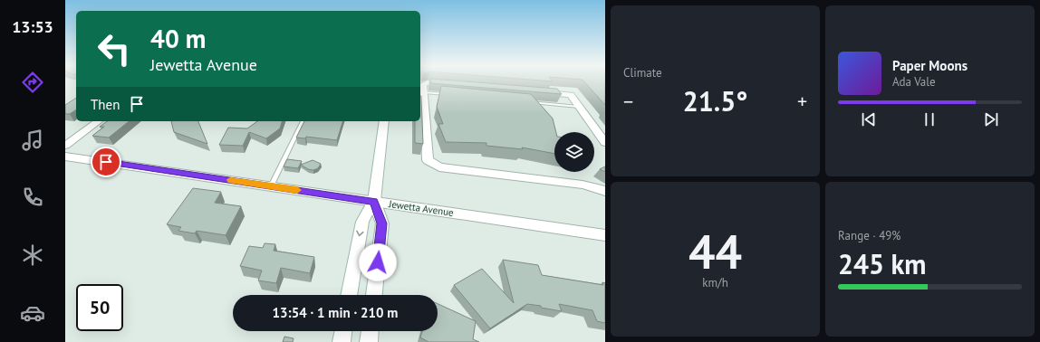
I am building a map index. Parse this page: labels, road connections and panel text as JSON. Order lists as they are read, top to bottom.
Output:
{
  "streets": {
    "street": ["Jewetta Avenue"]
  },
  "page": {
    "tabs": "13:53",
    "tile": [
      "Climate",
      ["44", "km/h"],
      ["Range · 49%", "245 km"]
    ],
    "turn": ["40 m", "Jewetta Avenue"],
    "song": ["Paper Moons", "Ada Vale"],
    "heat": ["−", "21.5°", "+"],
    "then": "Then",
    "limit": "50",
    "trip": "13:54 · 1 min · 210 m"
  }
}
